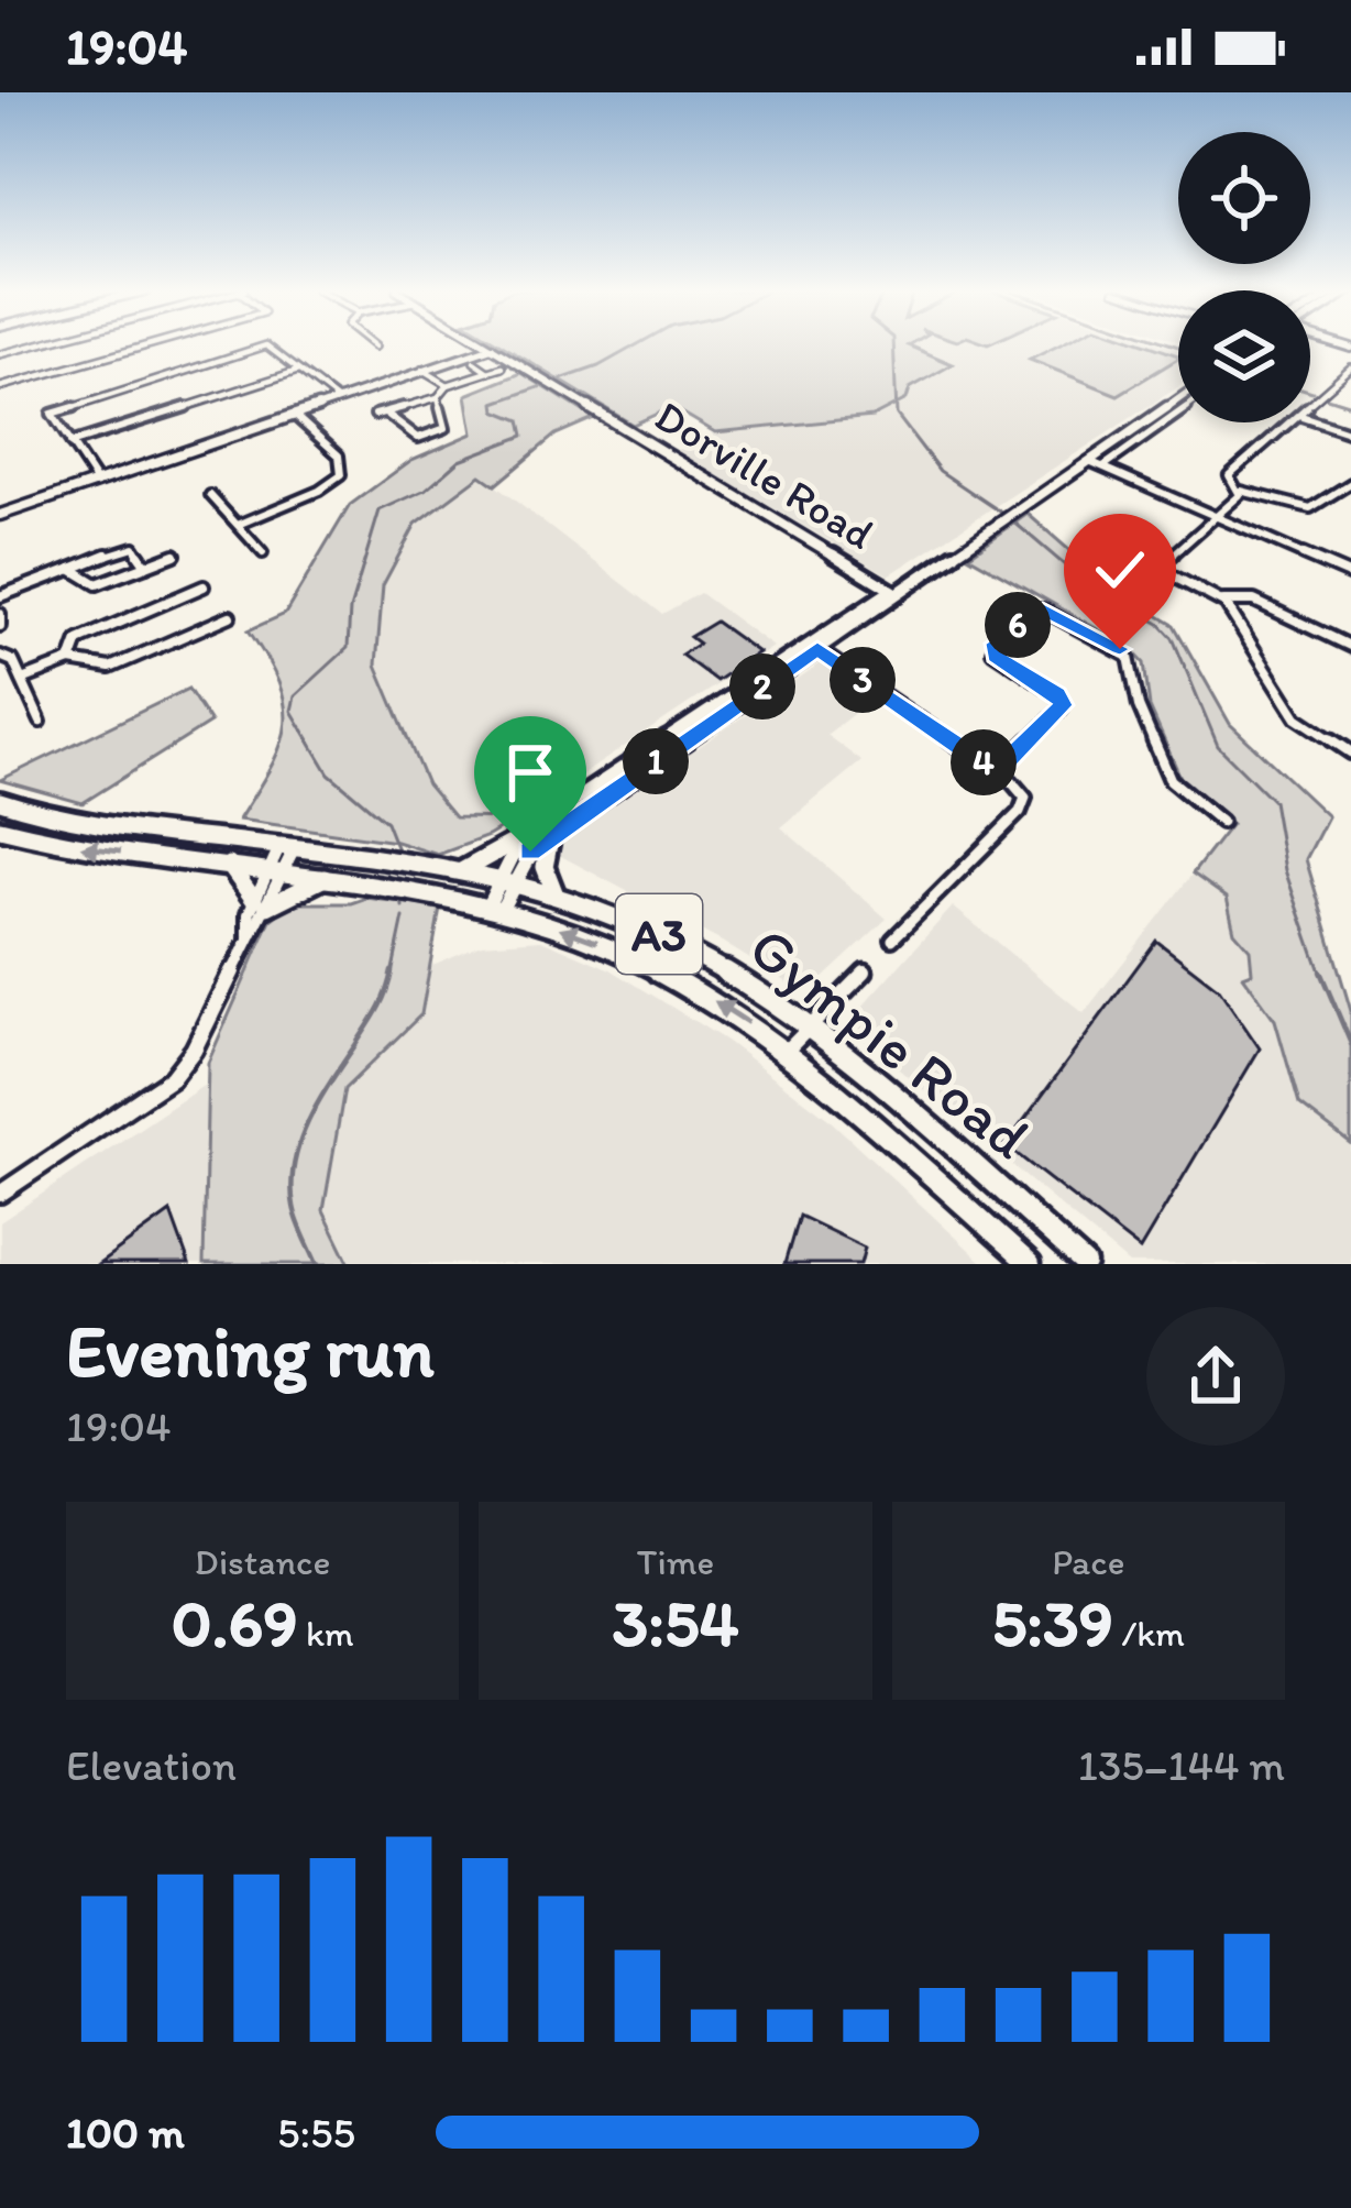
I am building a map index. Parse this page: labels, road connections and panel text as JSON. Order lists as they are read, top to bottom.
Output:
{
  "streets": {
    "highway": ["A3", "Gympie Road"],
    "street": ["Dorville Road"]
  },
  "page": {
    "status": "19:04",
    "pins": [
      "6",
      "3",
      "2",
      "1",
      "4"
    ],
    "heading": ["Evening run", "19:04"],
    "stats": [
      ["Distance", "0.69 km"],
      ["Time", "3:54"],
      ["Pace", "5:39 /km"]
    ],
    "chart": ["Elevation", "135–144 m"],
    "list": [
      {
        "name": "100 m",
        "note": "5:55"
      }
    ]
  }
}
